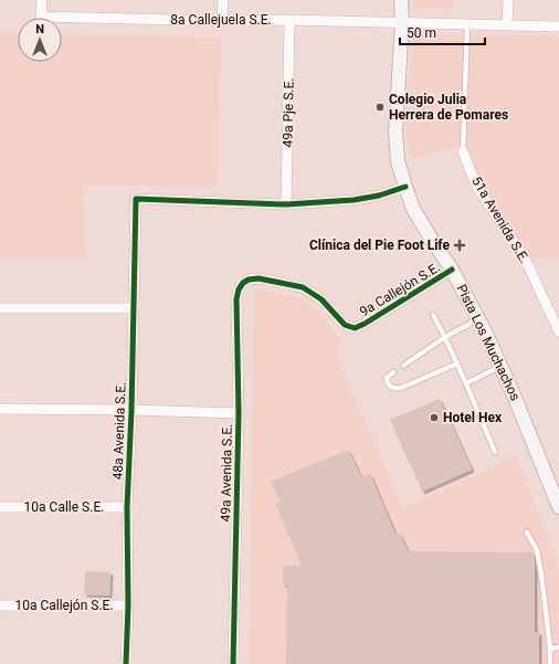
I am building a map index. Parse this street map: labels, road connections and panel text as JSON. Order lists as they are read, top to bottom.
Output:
{
  "streets": {
    "street": [
      "8a Callejuela S.E.",
      "49a Pje S.E.",
      "51a Avenida S.E.",
      "9a Callejón S.E.",
      "Pista Los Muchachos",
      "48a Avenida S.E.",
      "49a Avenida S.E.",
      "10a Calle S.E.",
      "10a Callejón S.E."
    ]
  },
  "crossings": [
    ["8a Callejuela S.E.", "49a Pje S.E."],
    ["8a Callejuela S.E.", "51a Avenida S.E."],
    ["8a Callejuela S.E.", "Pista Los Muchachos"],
    ["49a Pje S.E.", "48a Avenida S.E."],
    ["9a Callejón S.E.", "Pista Los Muchachos"],
    ["9a Callejón S.E.", "49a Avenida S.E."],
    ["48a Avenida S.E.", "10a Calle S.E."],
    ["48a Avenida S.E.", "10a Callejón S.E."]
  ],
  "places": {
    "other": ["Colegio Julia Herrera de Pomares", "Hotel Hex"],
    "health": ["Clínica del Pie Foot Life"]
  },
  "scale_bar": "50 m",
  "north": "top"
}
